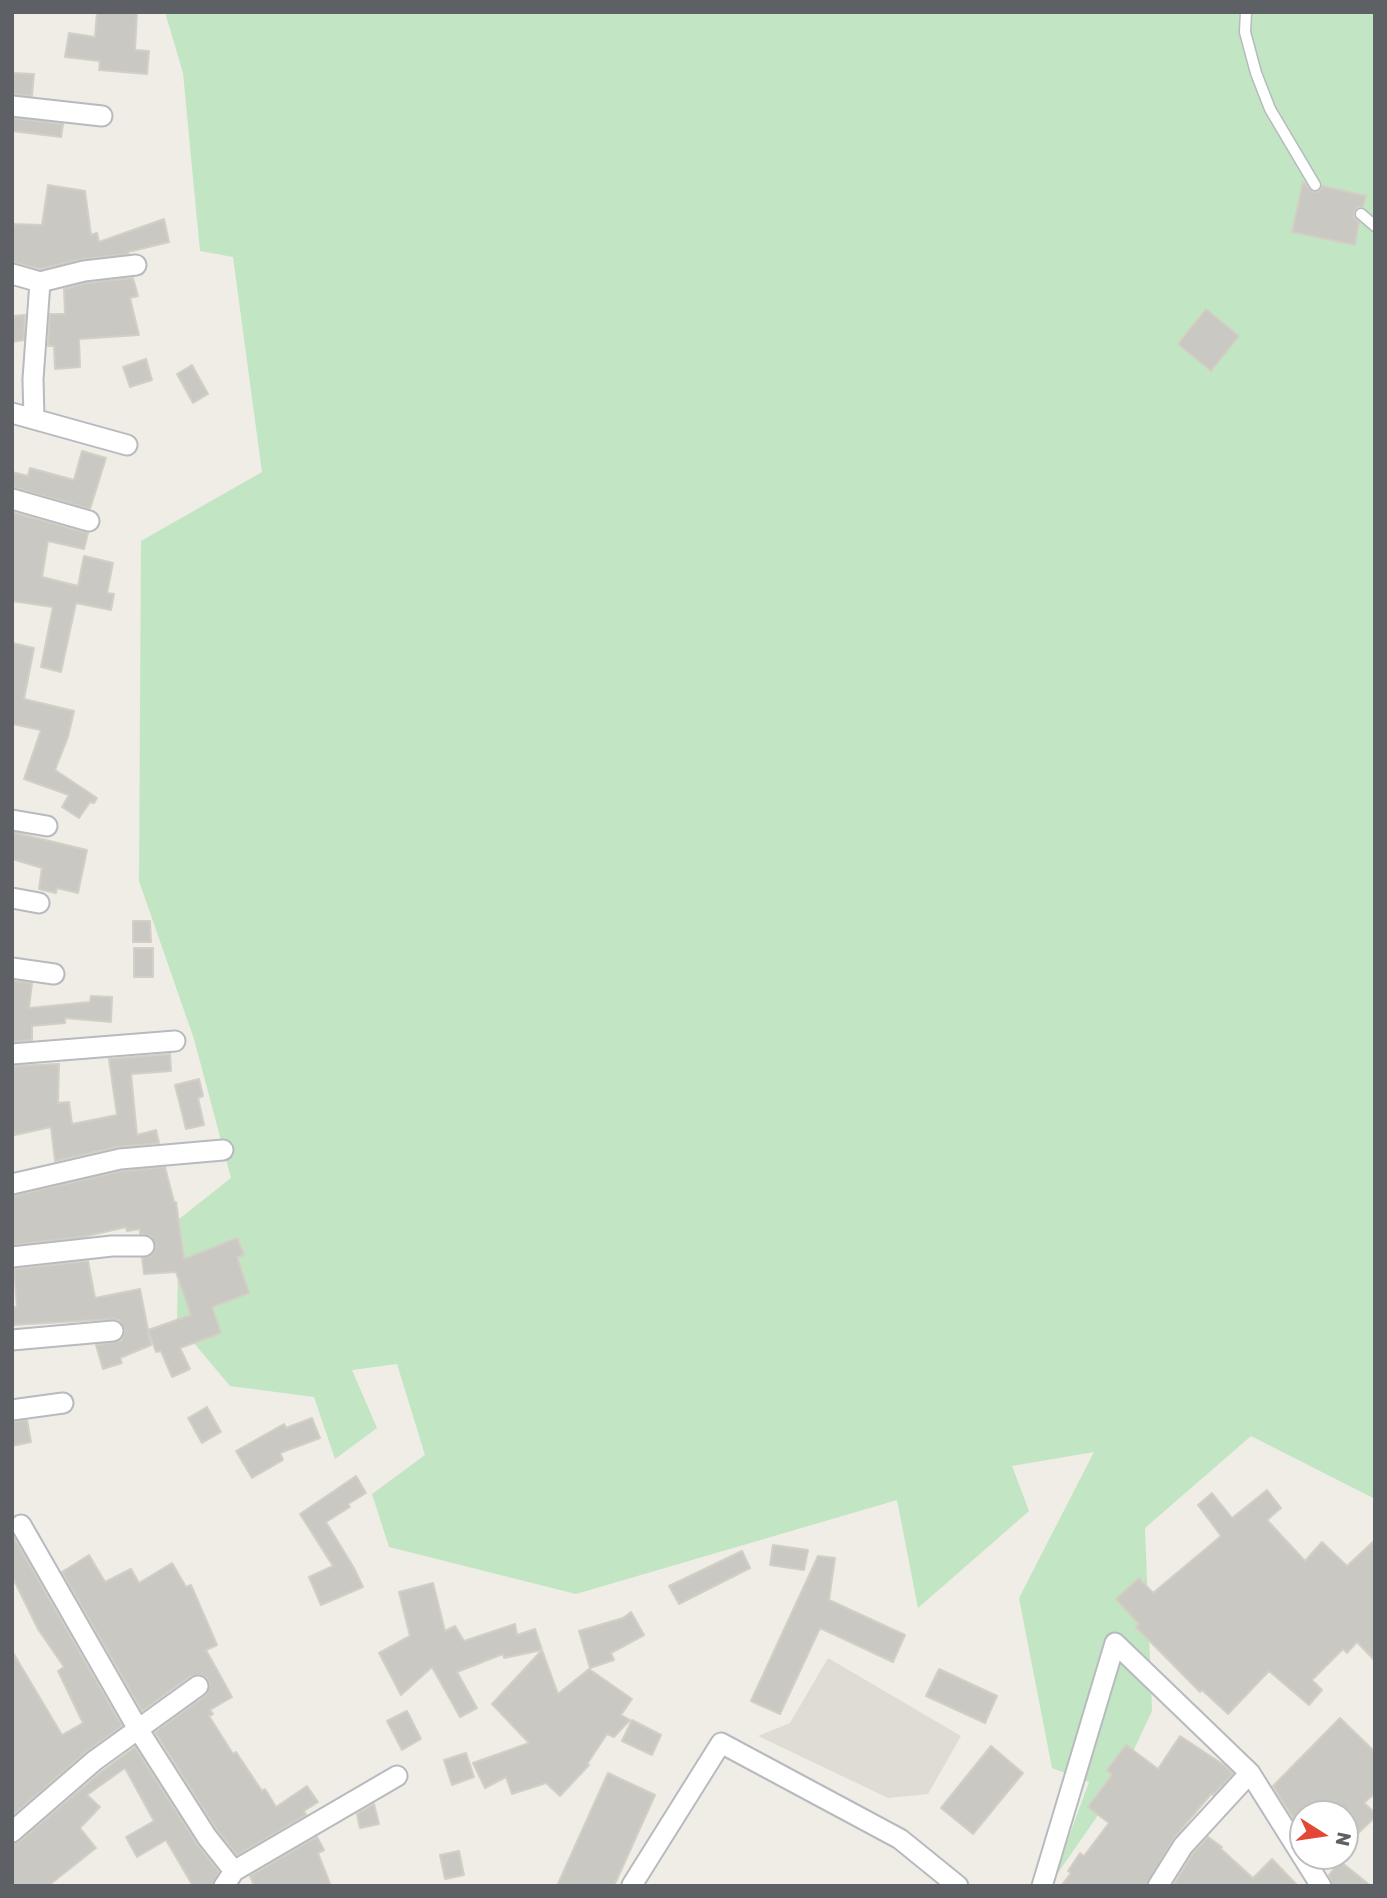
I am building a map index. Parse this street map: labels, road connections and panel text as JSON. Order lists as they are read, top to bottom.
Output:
{
  "north": "right"
}
